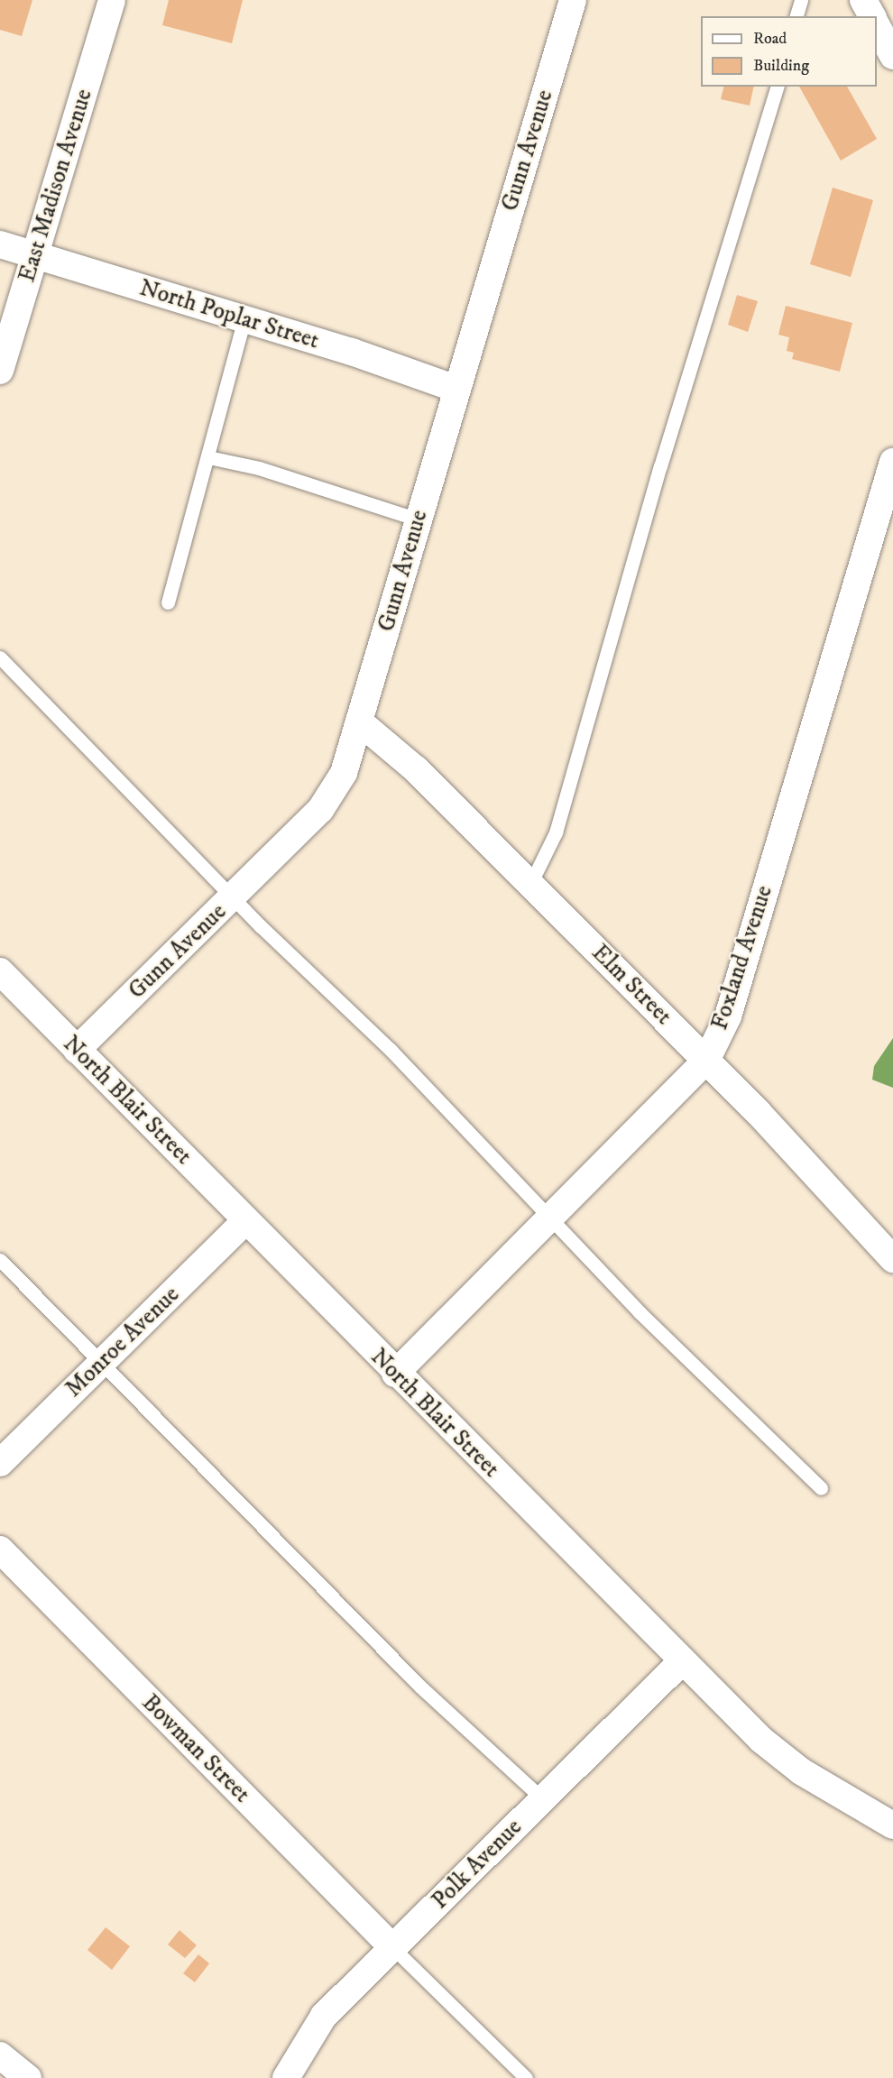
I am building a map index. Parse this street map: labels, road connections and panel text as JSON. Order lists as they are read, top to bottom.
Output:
{
  "streets": {
    "street": [
      "Gunn Avenue",
      "East Madison Avenue",
      "North Poplar Street",
      "Foxland Avenue",
      "Elm Street",
      "North Blair Street",
      "Monroe Avenue",
      "Bowman Street",
      "Polk Avenue"
    ]
  },
  "crossings": [
    ["Gunn Avenue", "North Poplar Street"],
    ["Gunn Avenue", "Elm Street"],
    ["Gunn Avenue", "North Blair Street"],
    ["East Madison Avenue", "North Poplar Street"],
    ["Foxland Avenue", "Elm Street"],
    ["Foxland Avenue", "North Blair Street"],
    ["North Blair Street", "Monroe Avenue"],
    ["North Blair Street", "Polk Avenue"],
    ["Bowman Street", "Polk Avenue"]
  ],
  "legend": ["Road", "Building"]
}
